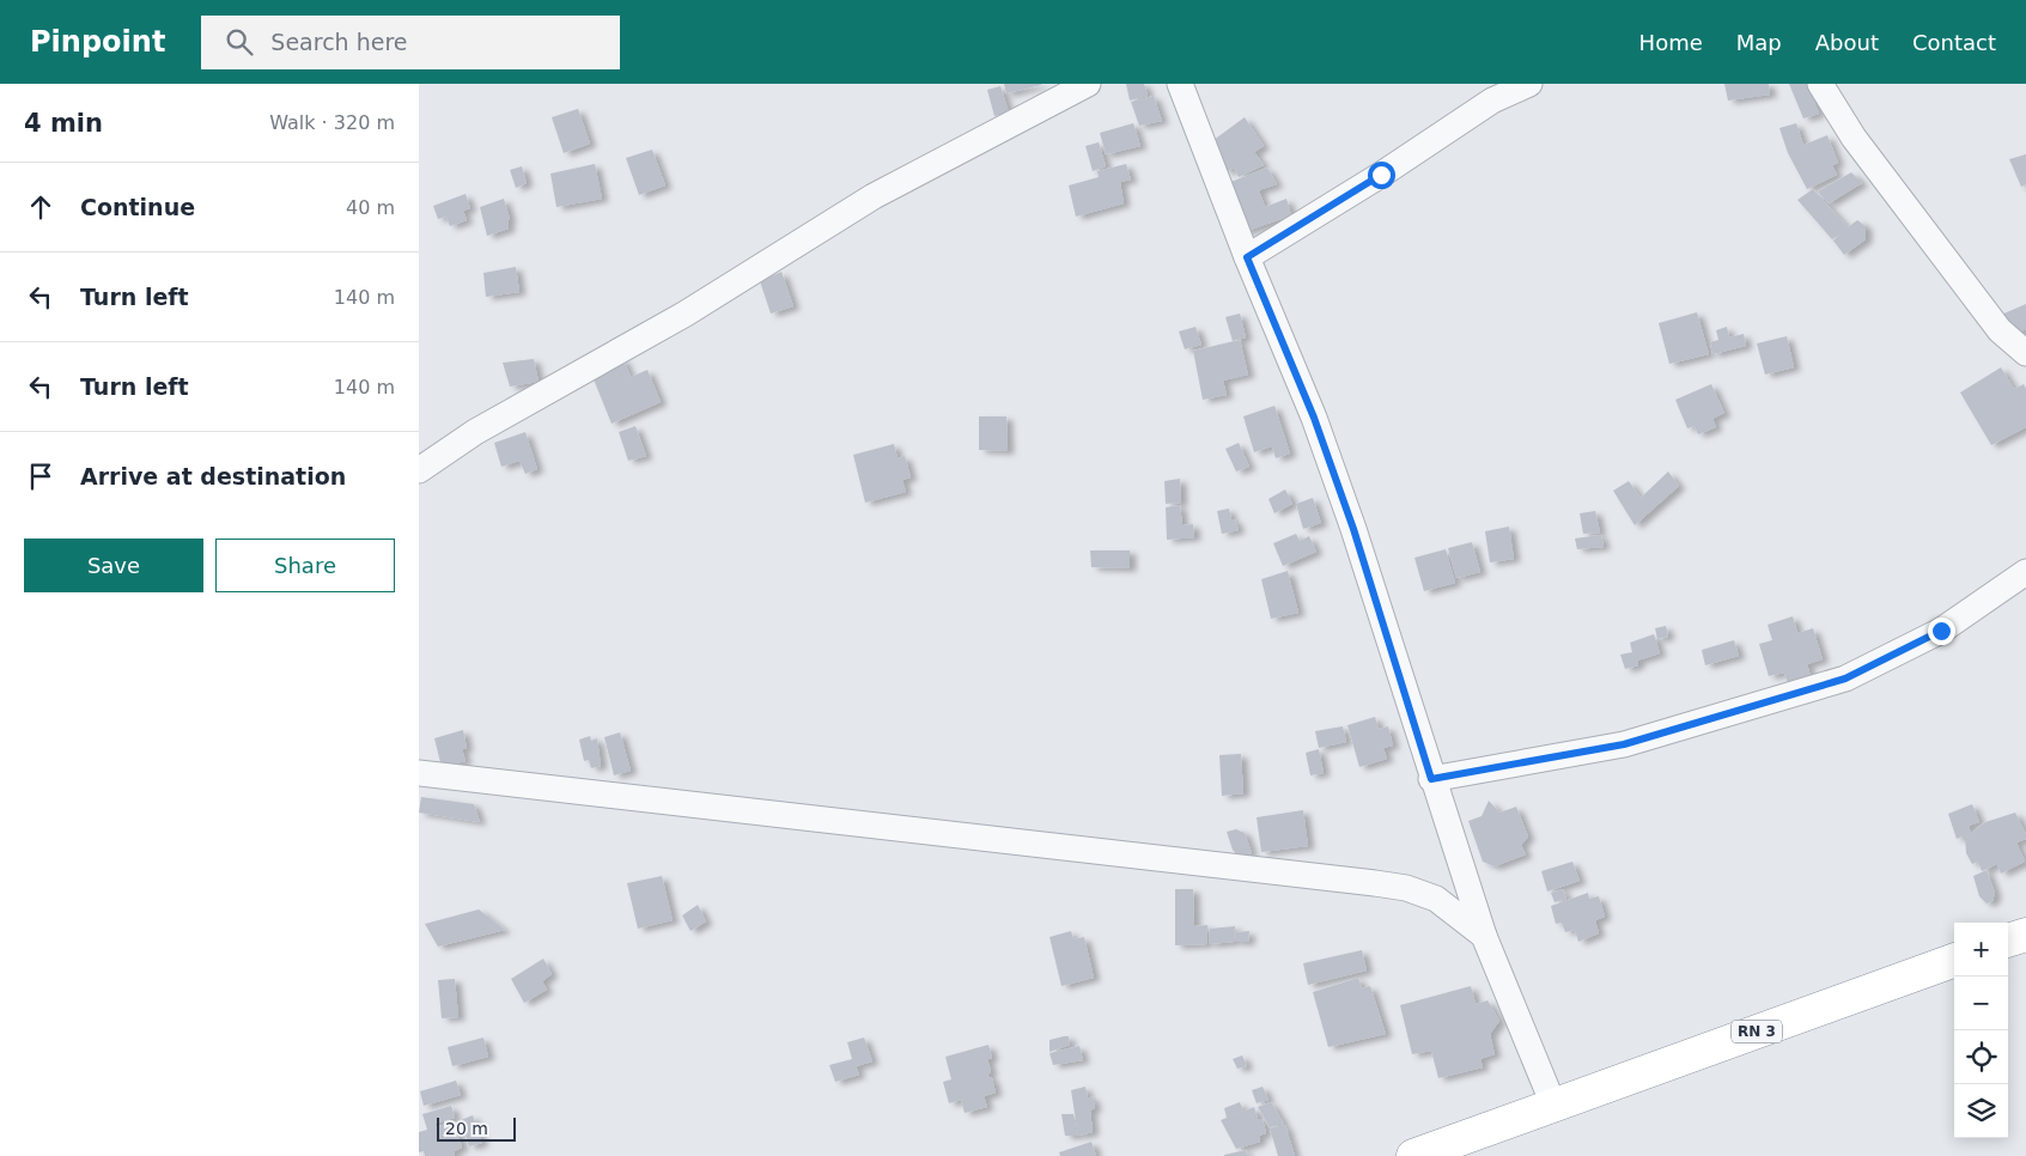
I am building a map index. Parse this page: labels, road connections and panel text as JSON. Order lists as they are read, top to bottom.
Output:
{
  "streets": {
    "highway": ["RN 3"]
  },
  "scale_bar": "20 m",
  "page": {
    "header": "Pinpoint",
    "search": "Search here",
    "nav": [
      "Home",
      "Map",
      "About",
      "Contact"
    ],
    "heading": ["4 min", "Walk · 320 m"],
    "list": [
      ["Continue", "40 m"],
      ["Turn left", "140 m"],
      ["Turn left", "140 m"],
      "Arrive at destination"
    ],
    "buttons": ["Save", "Share"],
    "map_buttons": ["+", "−"],
    "scale": "20 m"
  }
}
